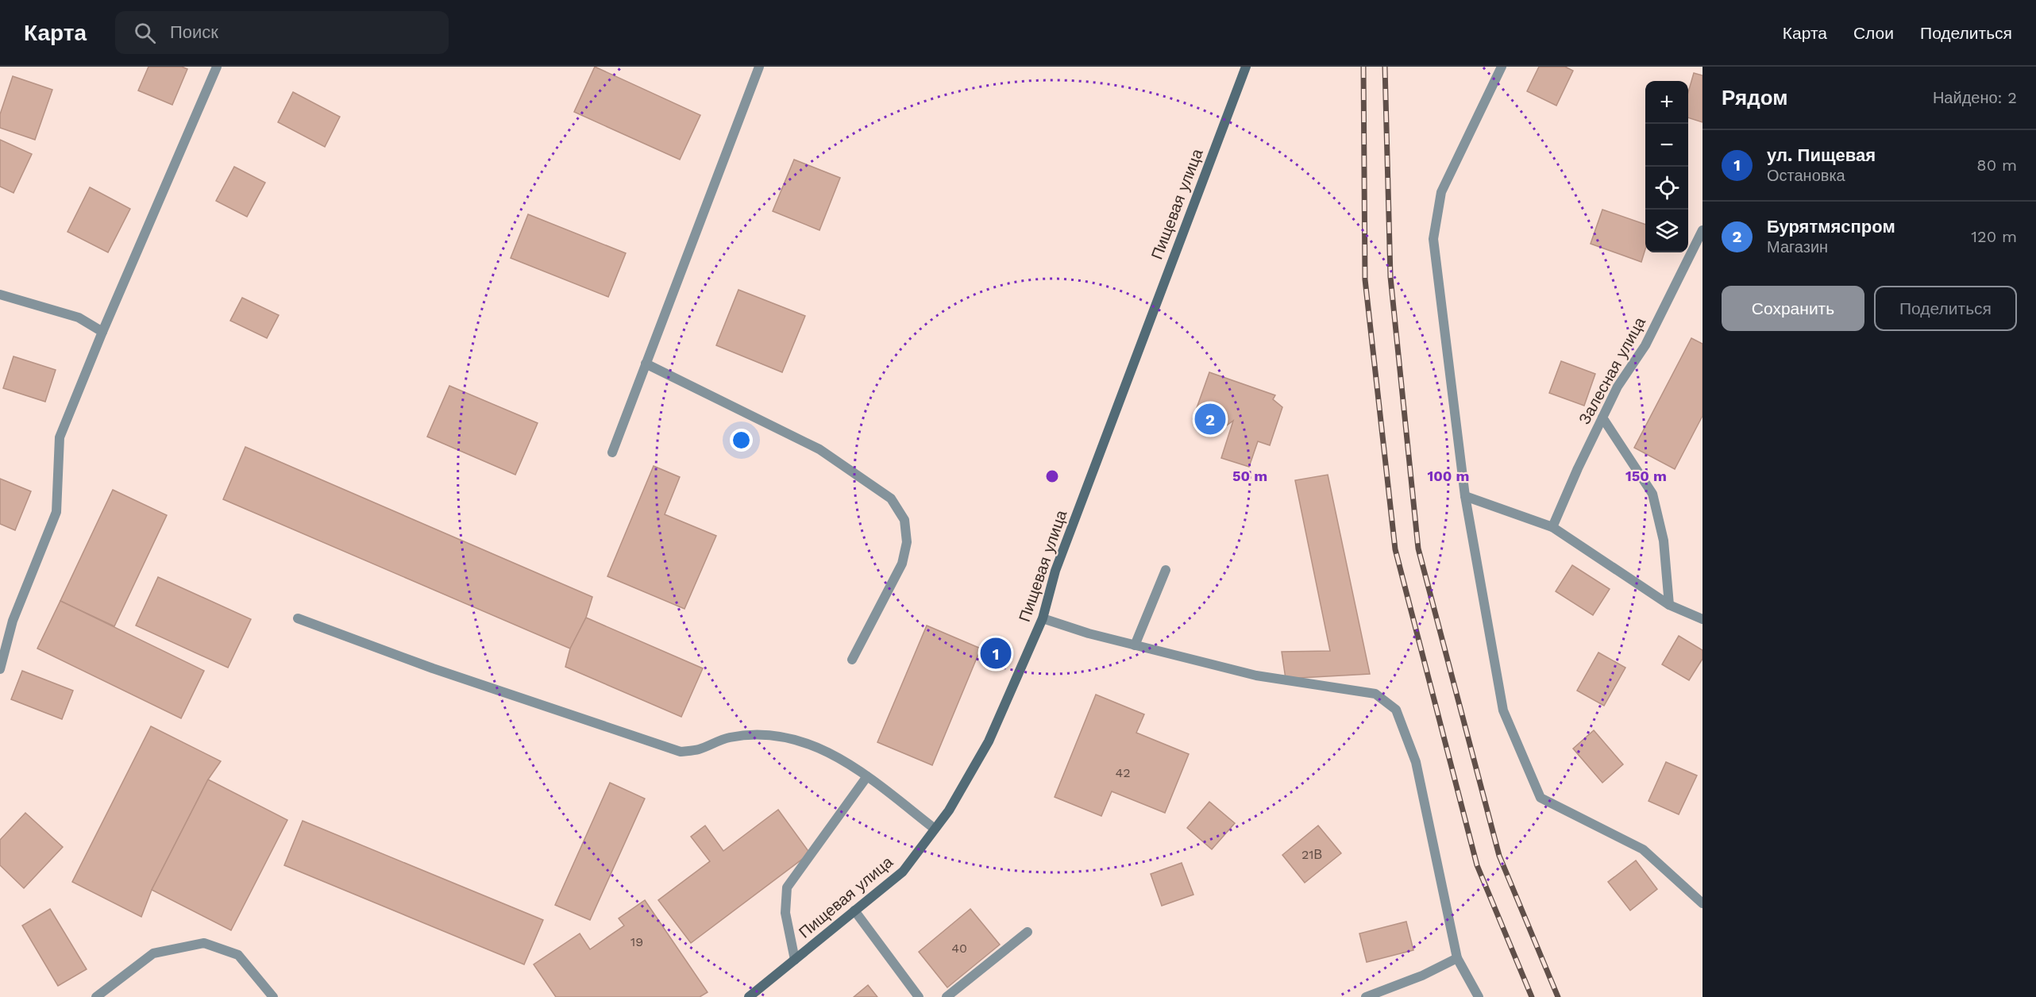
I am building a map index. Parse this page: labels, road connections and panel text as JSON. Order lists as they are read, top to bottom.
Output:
{
  "streets": {
    "main road": ["Пищевая улица"],
    "street": ["Залесная улица"]
  },
  "house_numbers": [
    "42",
    "21В",
    "19",
    "40"
  ],
  "page": {
    "header": "Карта",
    "search": "Поиск",
    "nav": ["Карта", "Слои", "Поделиться"],
    "heading": ["Рядом", "Найдено: 2"],
    "map_buttons": ["+", "−"],
    "list": [
      {
        "mark": "1",
        "name": "ул. Пищевая",
        "note": "Остановка",
        "value": "80 m"
      },
      {
        "mark": "2",
        "name": "Бурятмяспром",
        "note": "Магазин",
        "value": "120 m"
      }
    ],
    "buttons": ["Сохранить", "Поделиться"],
    "pins": ["2", "1"]
  },
  "rings": ["50 m", "100 m", "150 m"]
}
